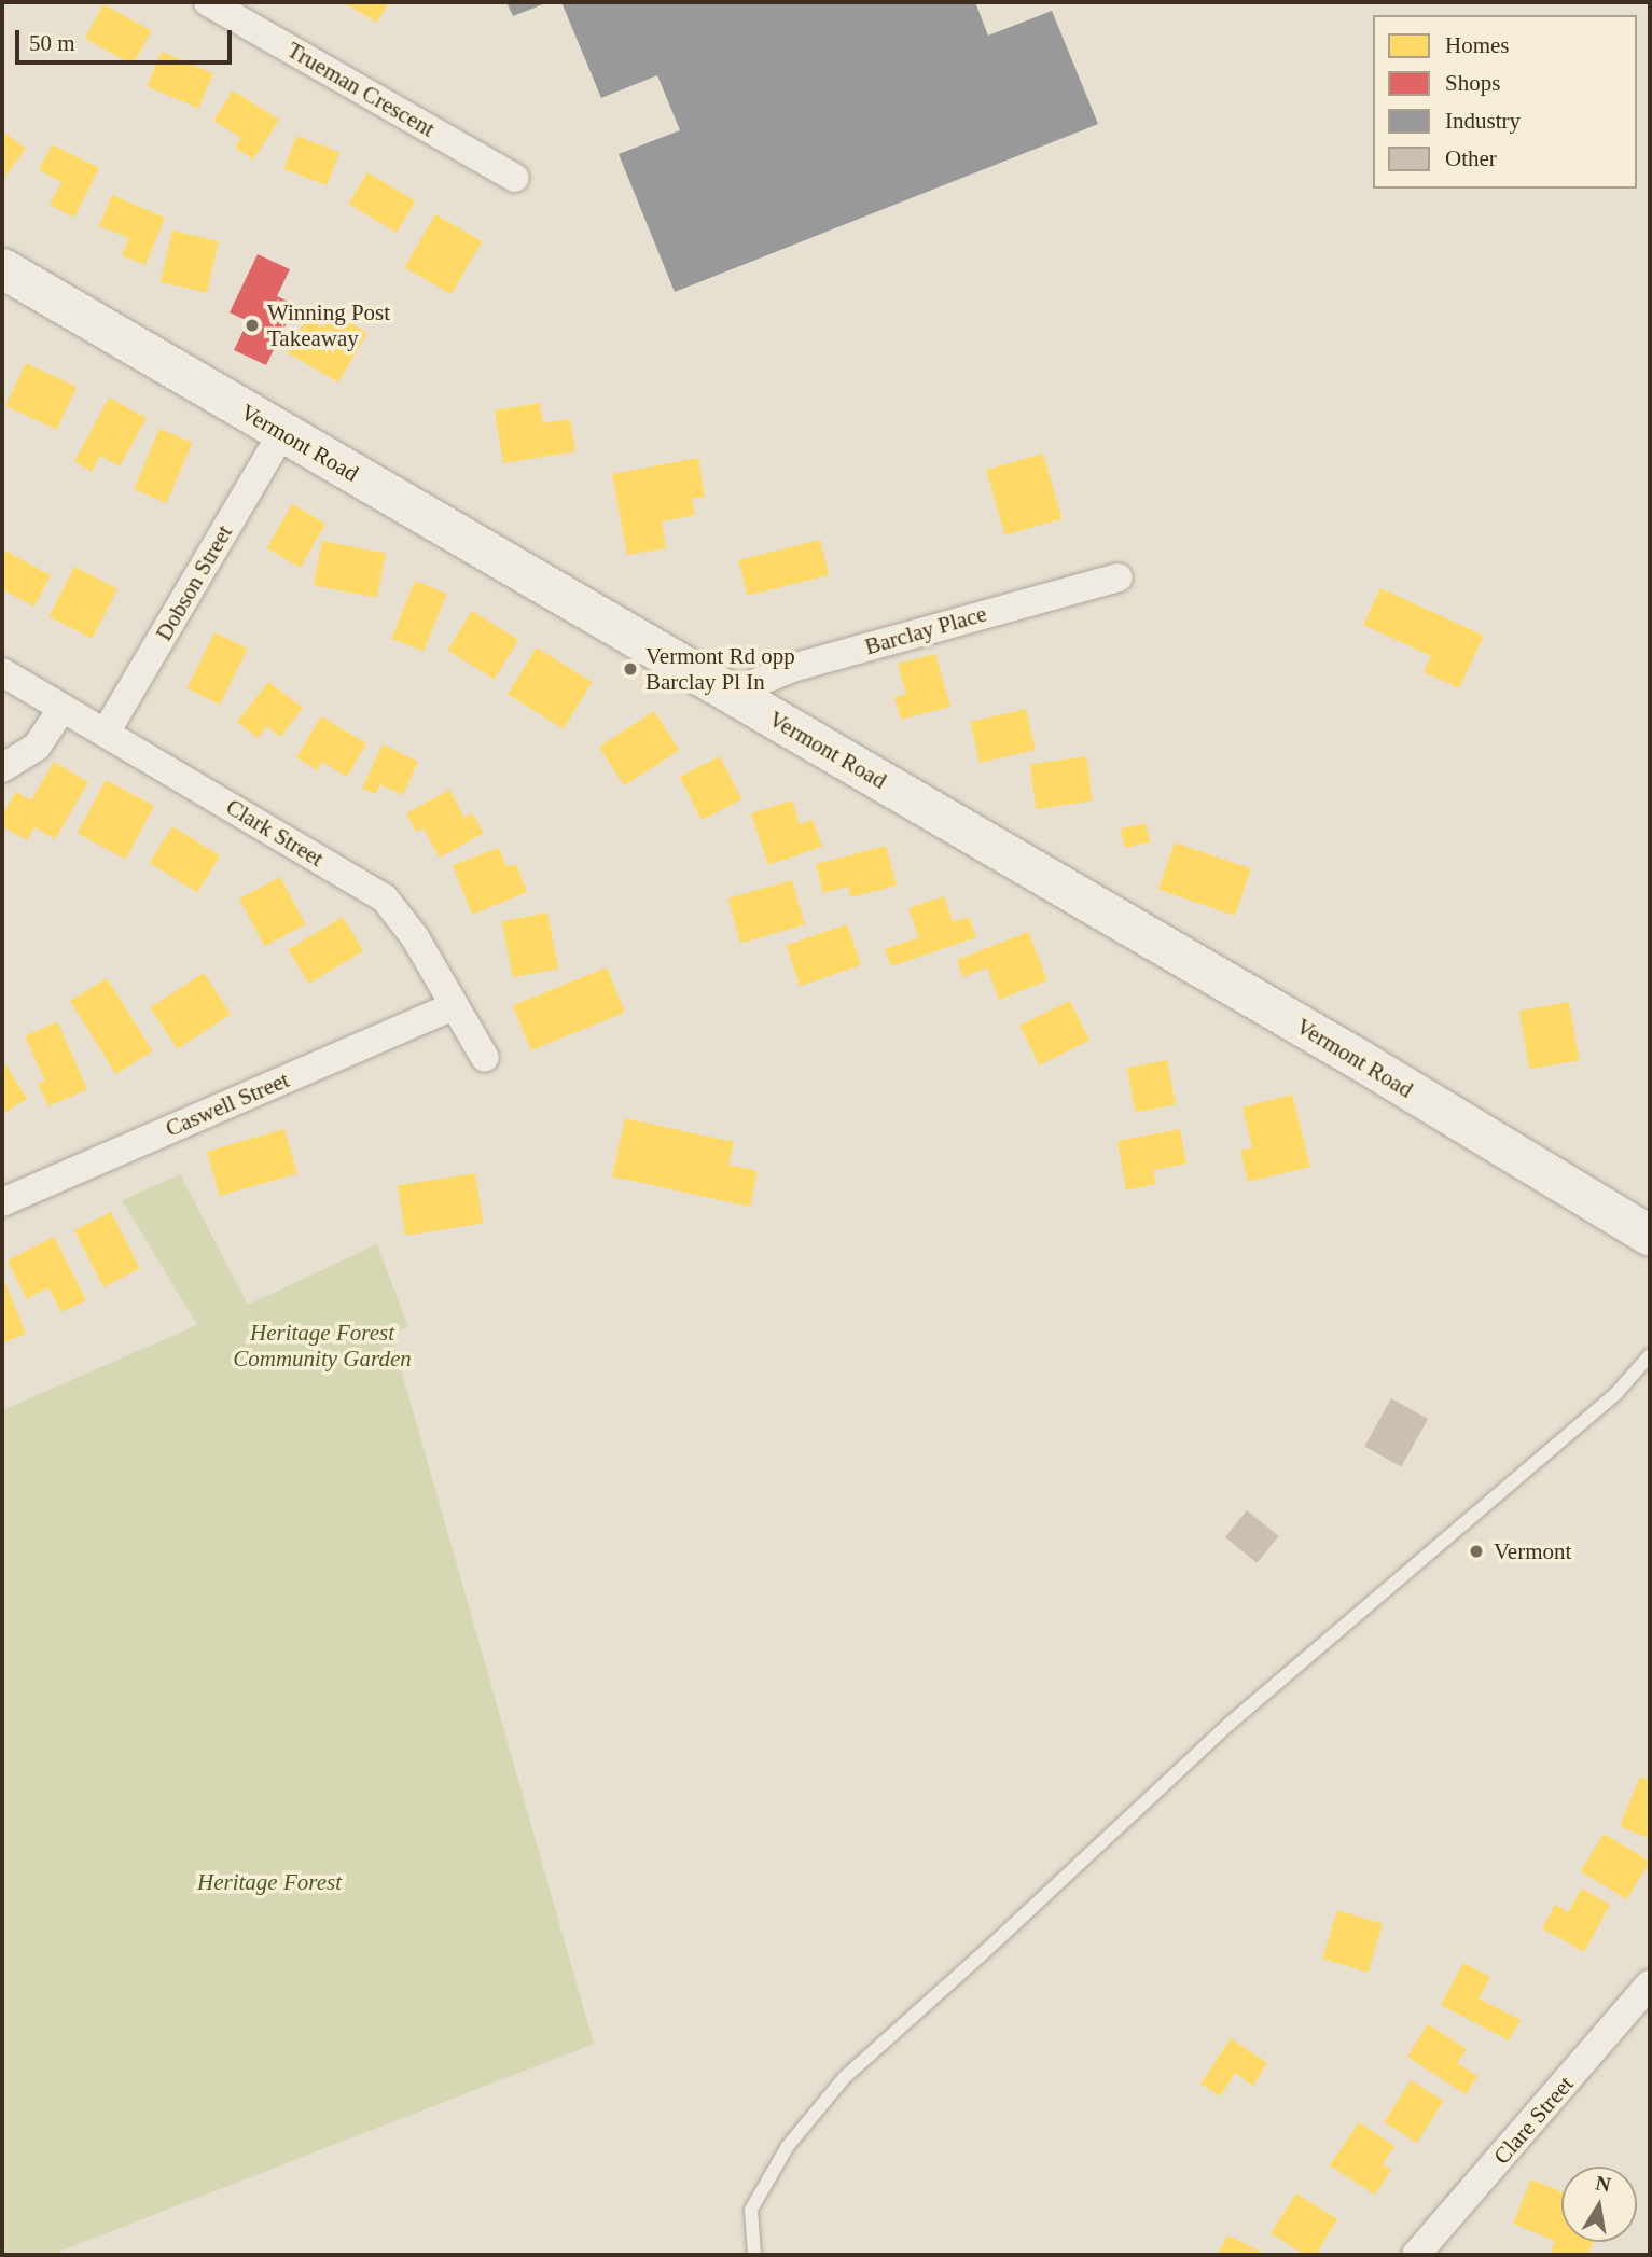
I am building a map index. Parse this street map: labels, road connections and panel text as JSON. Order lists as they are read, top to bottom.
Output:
{
  "streets": {
    "street": [
      "Trueman Crescent",
      "Vermont Road",
      "Dobson Street",
      "Barclay Place",
      "Clark Street",
      "Caswell Street",
      "Clare Street"
    ]
  },
  "crossings": [
    ["Vermont Road", "Dobson Street"],
    ["Vermont Road", "Barclay Place"],
    ["Dobson Street", "Clark Street"],
    ["Clark Street", "Caswell Street"]
  ],
  "parks": ["Heritage Forest Community Garden", "Heritage Forest"],
  "places": ["Winning Post Takeaway", "Vermont Rd opp Barclay Pl In", "Vermont"],
  "legend": [
    "Homes",
    "Shops",
    "Industry",
    "Other"
  ],
  "scale_bar": "50 m",
  "north": "top"
}
